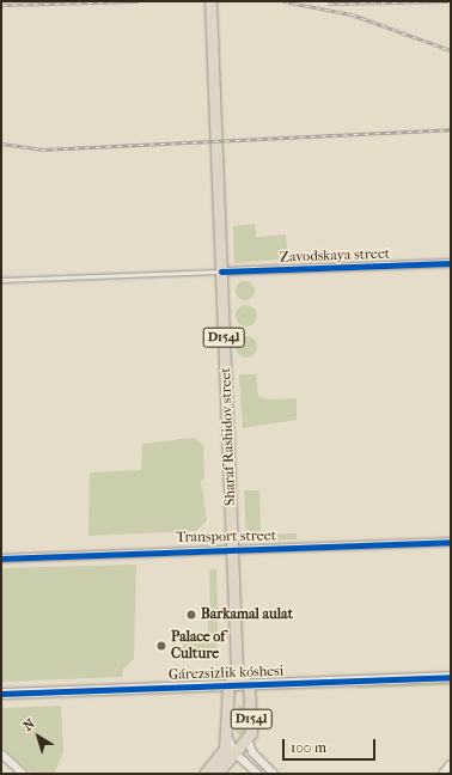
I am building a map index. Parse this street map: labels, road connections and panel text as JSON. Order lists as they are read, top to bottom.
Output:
{
  "streets": {
    "main road": ["D154l", "Sharaf Rashidov street"],
    "street": ["Zavodskaya street", "Transport street", "Gárezsizlik kóshesi"]
  },
  "crossings": [
    ["Zavodskaya street", "Sharaf Rashidov street"],
    ["D154l", "Gárezsizlik kóshesi"],
    ["Sharaf Rashidov street", "Transport street"]
  ],
  "places": ["Barkamal aulat", "Palace of Culture"],
  "scale_bar": "100 m",
  "north": "top left"
}
